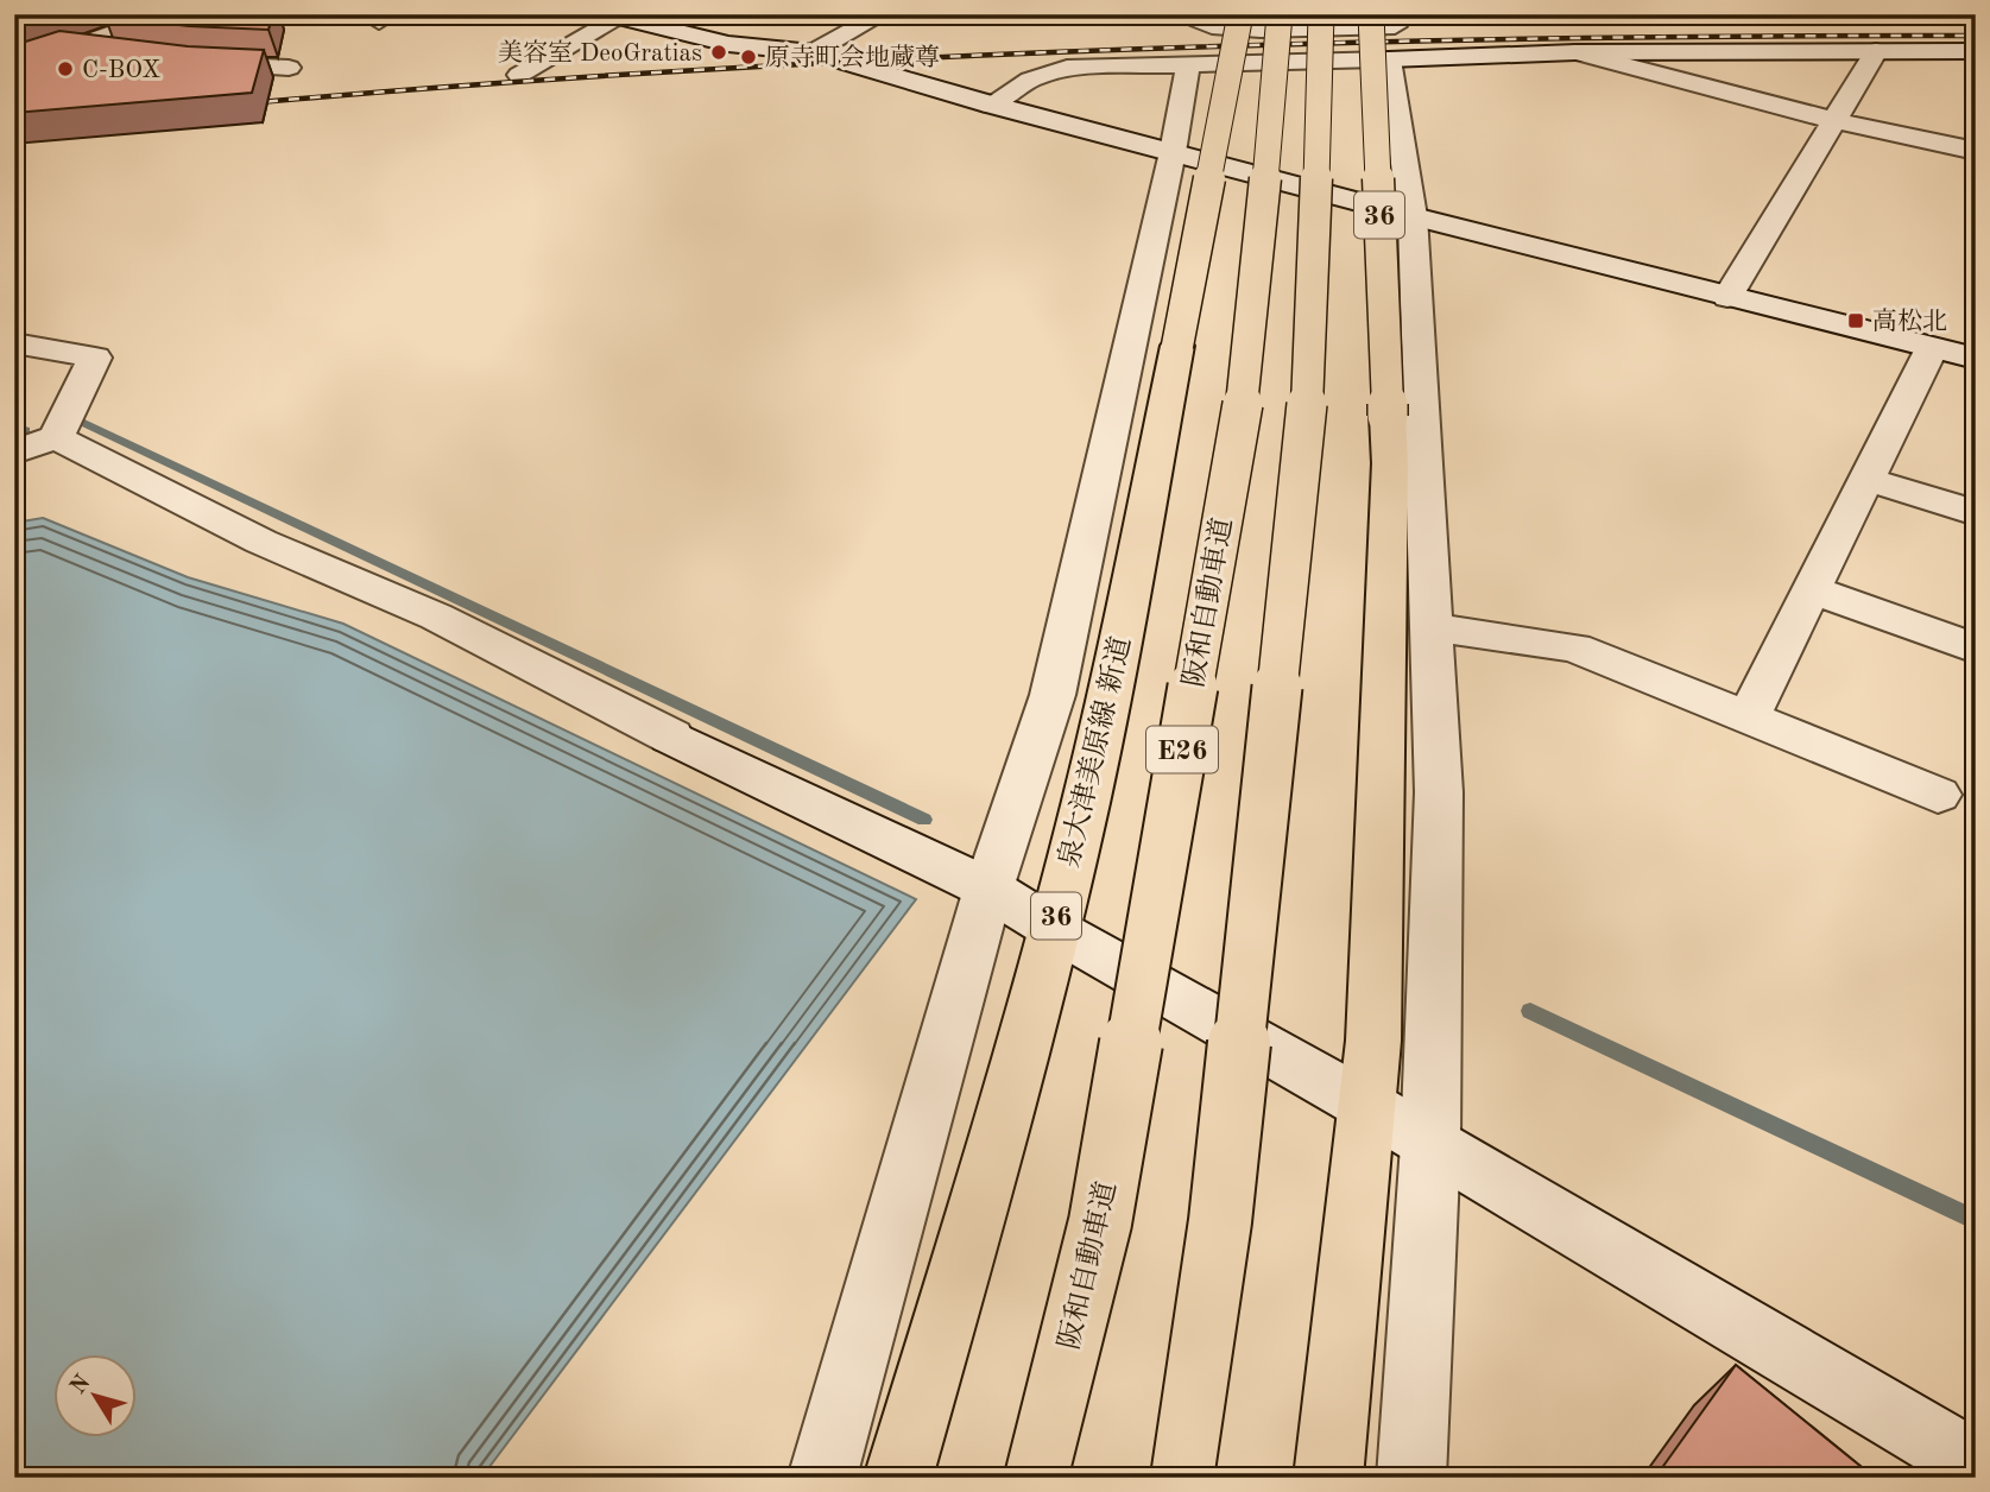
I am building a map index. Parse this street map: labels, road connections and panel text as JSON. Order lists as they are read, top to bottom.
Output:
{
  "streets": {
    "main road": [
      "36",
      "阪和自動車道",
      "E26",
      "泉大津美原線 新道"
    ]
  },
  "places": {
    "other": ["美容室 DeoGratias", "原寺町会地蔵尊", "C-BOX"],
    "transit": ["高松北"]
  },
  "north": "top left"
}
